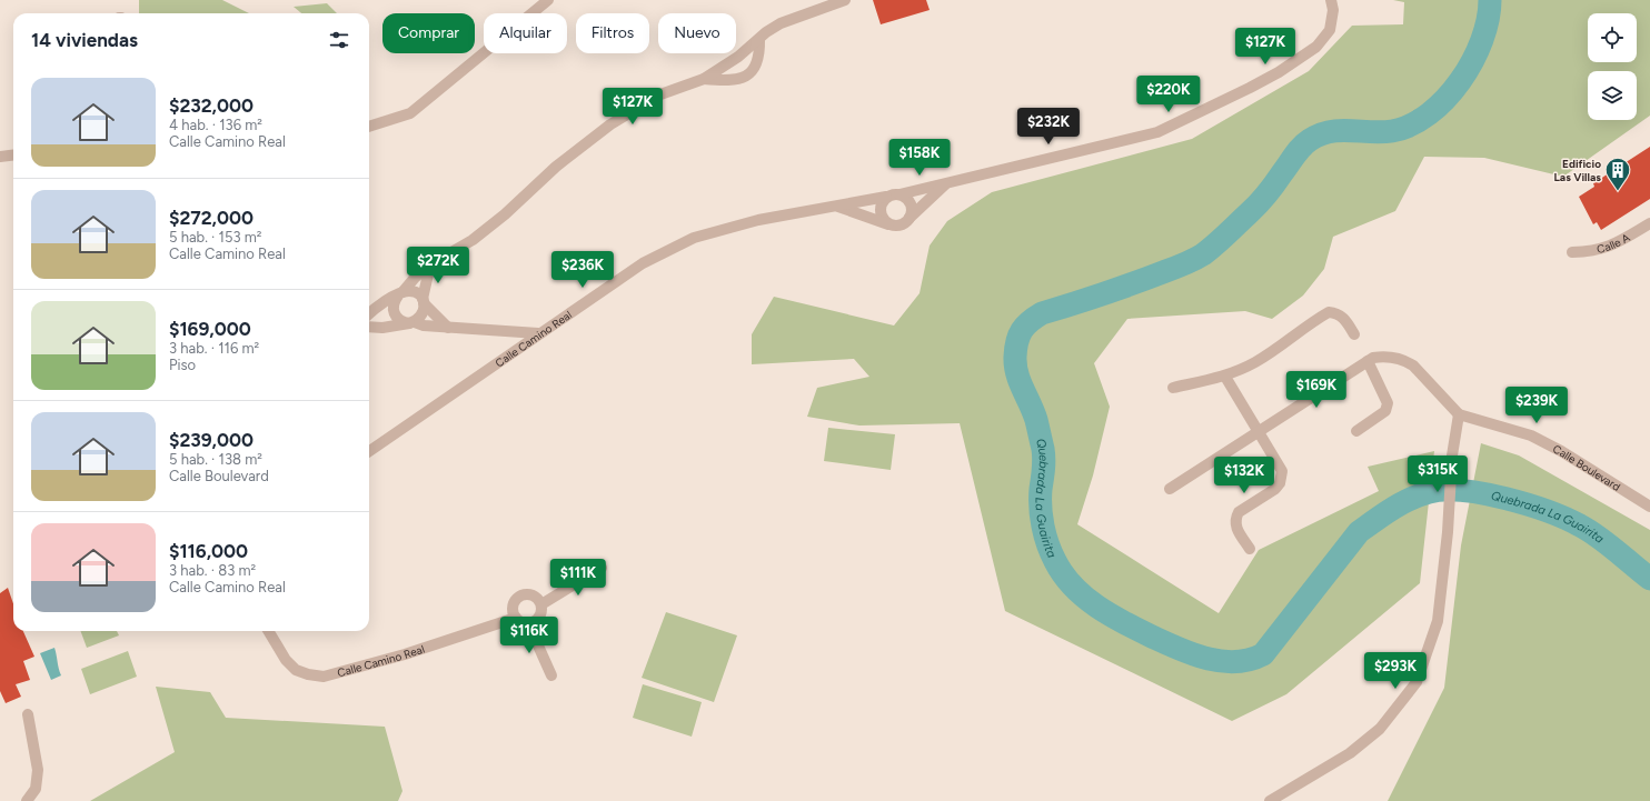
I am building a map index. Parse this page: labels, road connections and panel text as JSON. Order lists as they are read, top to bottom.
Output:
{
  "streets": {
    "street": ["Calle A", "Calle Camino Real", "Calle Boulevard"]
  },
  "water": ["Quebrada La Guairita"],
  "places": {
    "building": ["Edificio Las Villas"]
  },
  "page": {
    "chip": [
      "Comprar",
      "Alquilar",
      "Filtros",
      "Nuevo"
    ],
    "heading": "14 viviendas",
    "price": [
      "$127K",
      "$220K",
      "$127K",
      "$232K",
      "$158K",
      "$272K",
      "$236K",
      "$169K",
      "$239K",
      "$315K",
      "$132K",
      "$111K",
      "$116K",
      "$293K"
    ],
    "list": [
      {
        "name": "$232,000",
        "note": "4 hab. · 136 m² · Calle Camino Real"
      },
      {
        "name": "$272,000",
        "note": "5 hab. · 153 m² · Calle Camino Real"
      },
      {
        "name": "$169,000",
        "note": "3 hab. · 116 m² · Piso"
      },
      {
        "name": "$239,000",
        "note": "5 hab. · 138 m² · Calle Boulevard"
      },
      {
        "name": "$116,000",
        "note": "3 hab. · 83 m² · Calle Camino Real"
      }
    ]
  }
}
